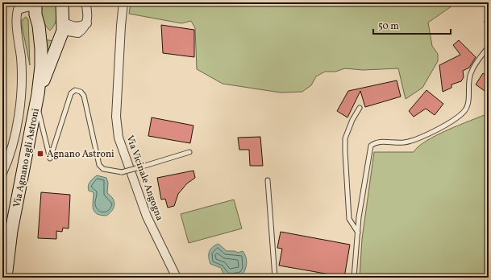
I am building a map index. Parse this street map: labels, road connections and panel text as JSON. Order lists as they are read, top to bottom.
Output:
{
  "streets": {
    "street": ["Via Agnano agli Astroni", "Via Vicinale Angogna"]
  },
  "places": {
    "transit": ["Agnano Astroni"]
  },
  "scale_bar": "50 m"
}
